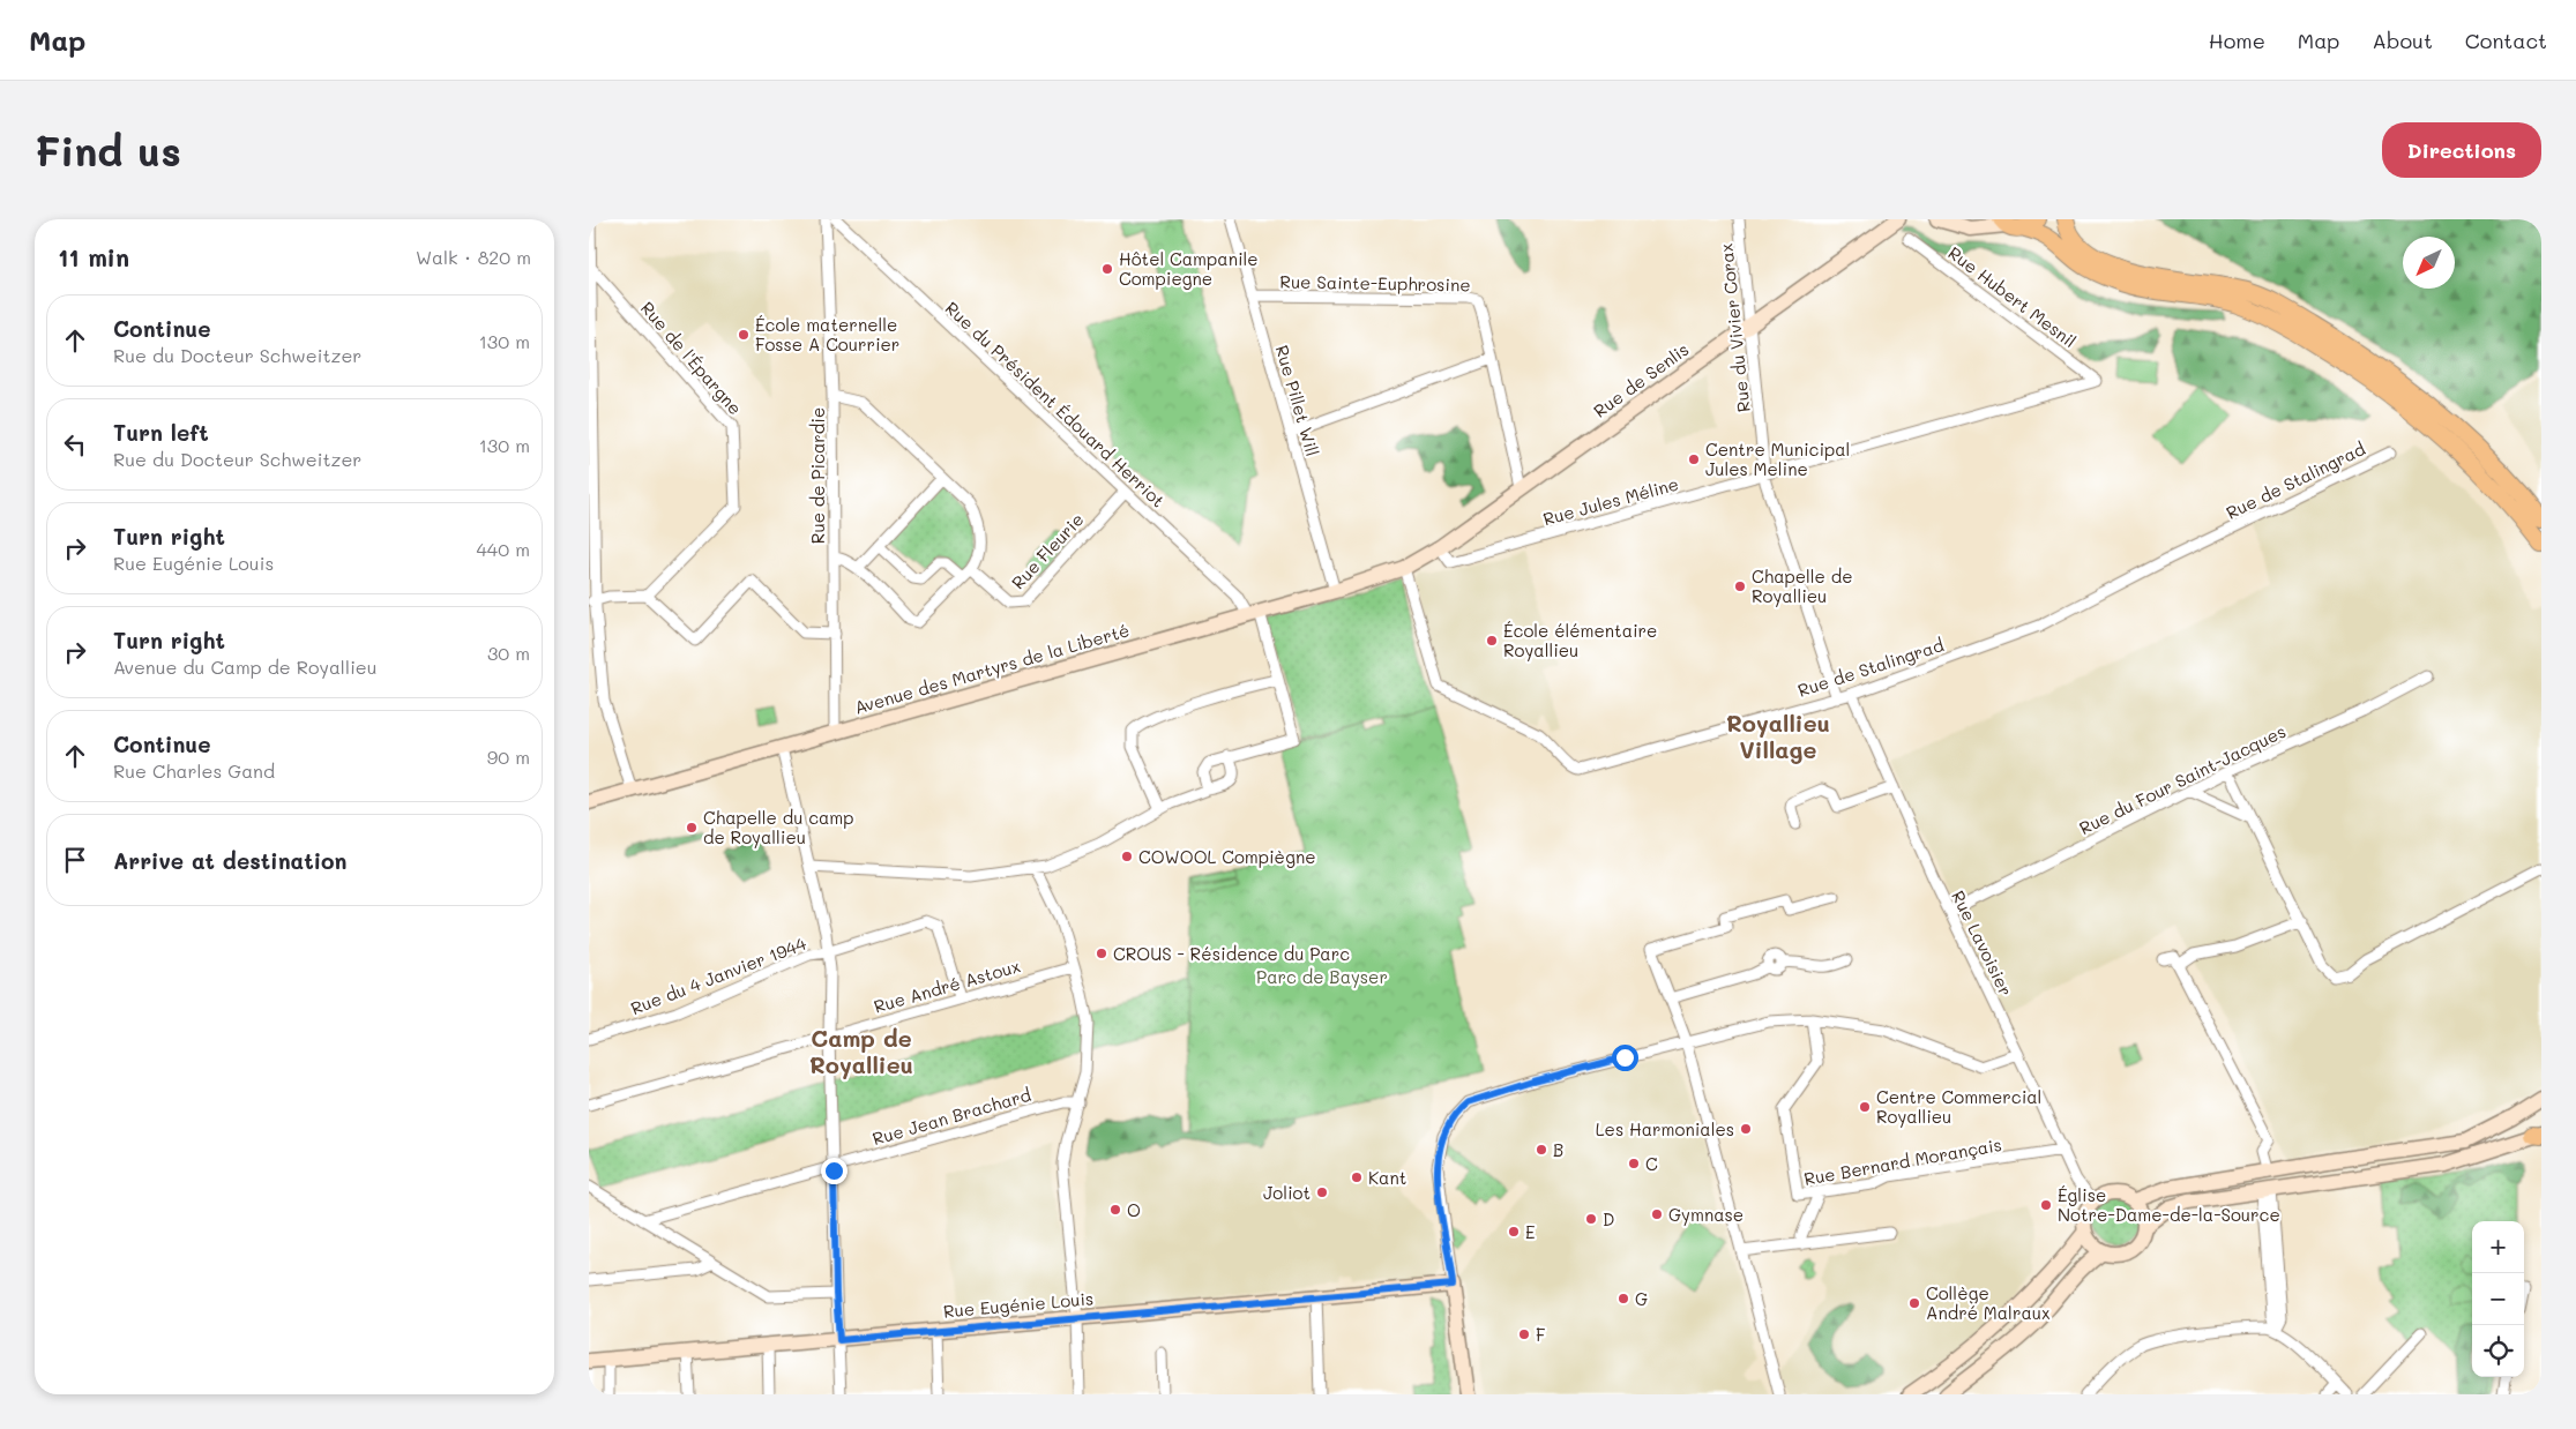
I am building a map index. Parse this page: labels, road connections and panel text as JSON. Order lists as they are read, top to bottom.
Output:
{
  "streets": {
    "street": [
      "Rue Sainte-Euphrosine",
      "Rue Hubert Mesnil",
      "Rue du Vivier Corax",
      "Rue de l'Épargne",
      "Rue de Senlis",
      "Rue Pillet Will",
      "Rue du Président Édouard Herriot",
      "Rue de Picardie",
      "Rue de Stalingrad",
      "Rue Jules Méline",
      "Rue Fleurie",
      "Avenue des Martyrs de la Liberté",
      "Rue du Four Saint-Jacques",
      "Rue Lavoisier",
      "Rue du 4 Janvier 1944",
      "Rue André Astoux",
      "Rue Jean Brachard",
      "Rue Bernard Morançais",
      "Rue Eugénie Louis"
    ]
  },
  "crossings": [
    ["Rue Sainte-Euphrosine", "Rue de Senlis"],
    ["Rue Sainte-Euphrosine", "Rue Pillet Will"],
    ["Rue Hubert Mesnil", "Rue Jules Méline"],
    ["Rue du Vivier Corax", "Rue de Senlis"],
    ["Rue du Vivier Corax", "Rue de Stalingrad"],
    ["Rue du Vivier Corax", "Rue Jules Méline"],
    ["Rue de Senlis", "Rue de Stalingrad"],
    ["Rue de Senlis", "Rue Jules Méline"],
    ["Rue de Senlis", "Avenue des Martyrs de la Liberté"],
    ["Rue Pillet Will", "Avenue des Martyrs de la Liberté"],
    ["Rue du Président Édouard Herriot", "Rue Fleurie"],
    ["Rue du Président Édouard Herriot", "Avenue des Martyrs de la Liberté"],
    ["Rue de Picardie", "Avenue des Martyrs de la Liberté"],
    ["Rue de Stalingrad", "Avenue des Martyrs de la Liberté"],
    ["Rue de Stalingrad", "Rue Lavoisier"],
    ["Rue du Four Saint-Jacques", "Rue Lavoisier"],
    ["Rue Lavoisier", "Rue Bernard Morançais"],
    ["Rue du 4 Janvier 1944", "Rue André Astoux"]
  ],
  "districts": ["Royallieu Village", "Camp de Royallieu"],
  "parks": ["Parc de Bayser"],
  "places": [
    "Hôtel Campanile Compiegne",
    "École maternelle Fosse A Courrier",
    "Centre Municipal Jules Meline",
    "Chapelle de Royallieu",
    "École élémentaire Royallieu",
    "Chapelle du camp de Royallieu",
    "COWOOL Compiègne",
    "CROUS - Résidence du Parc",
    "Centre Commercial Royallieu",
    "Les Harmoniales",
    "B",
    "C",
    "Kant",
    "Joliot",
    "Église Notre-Dame-de-la-Source",
    "O",
    "Gymnase",
    "D",
    "E",
    "G",
    "Collège André Malraux",
    "F"
  ],
  "north": "bottom left",
  "page": {
    "header": "Map",
    "nav": [
      "Home",
      "Map",
      "About",
      "Contact"
    ],
    "buttons": "Directions",
    "title": "Find us",
    "heading": ["11 min", "Walk · 820 m"],
    "list": [
      ["Continue", "Rue du Docteur Schweitzer", "130 m"],
      ["Turn left", "Rue du Docteur Schweitzer", "130 m"],
      ["Turn right", "Rue Eugénie Louis", "440 m"],
      ["Turn right", "Avenue du Camp de Royallieu", "30 m"],
      ["Continue", "Rue Charles Gand", "90 m"],
      "Arrive at destination"
    ],
    "map_buttons": ["+", "−"]
  }
}
